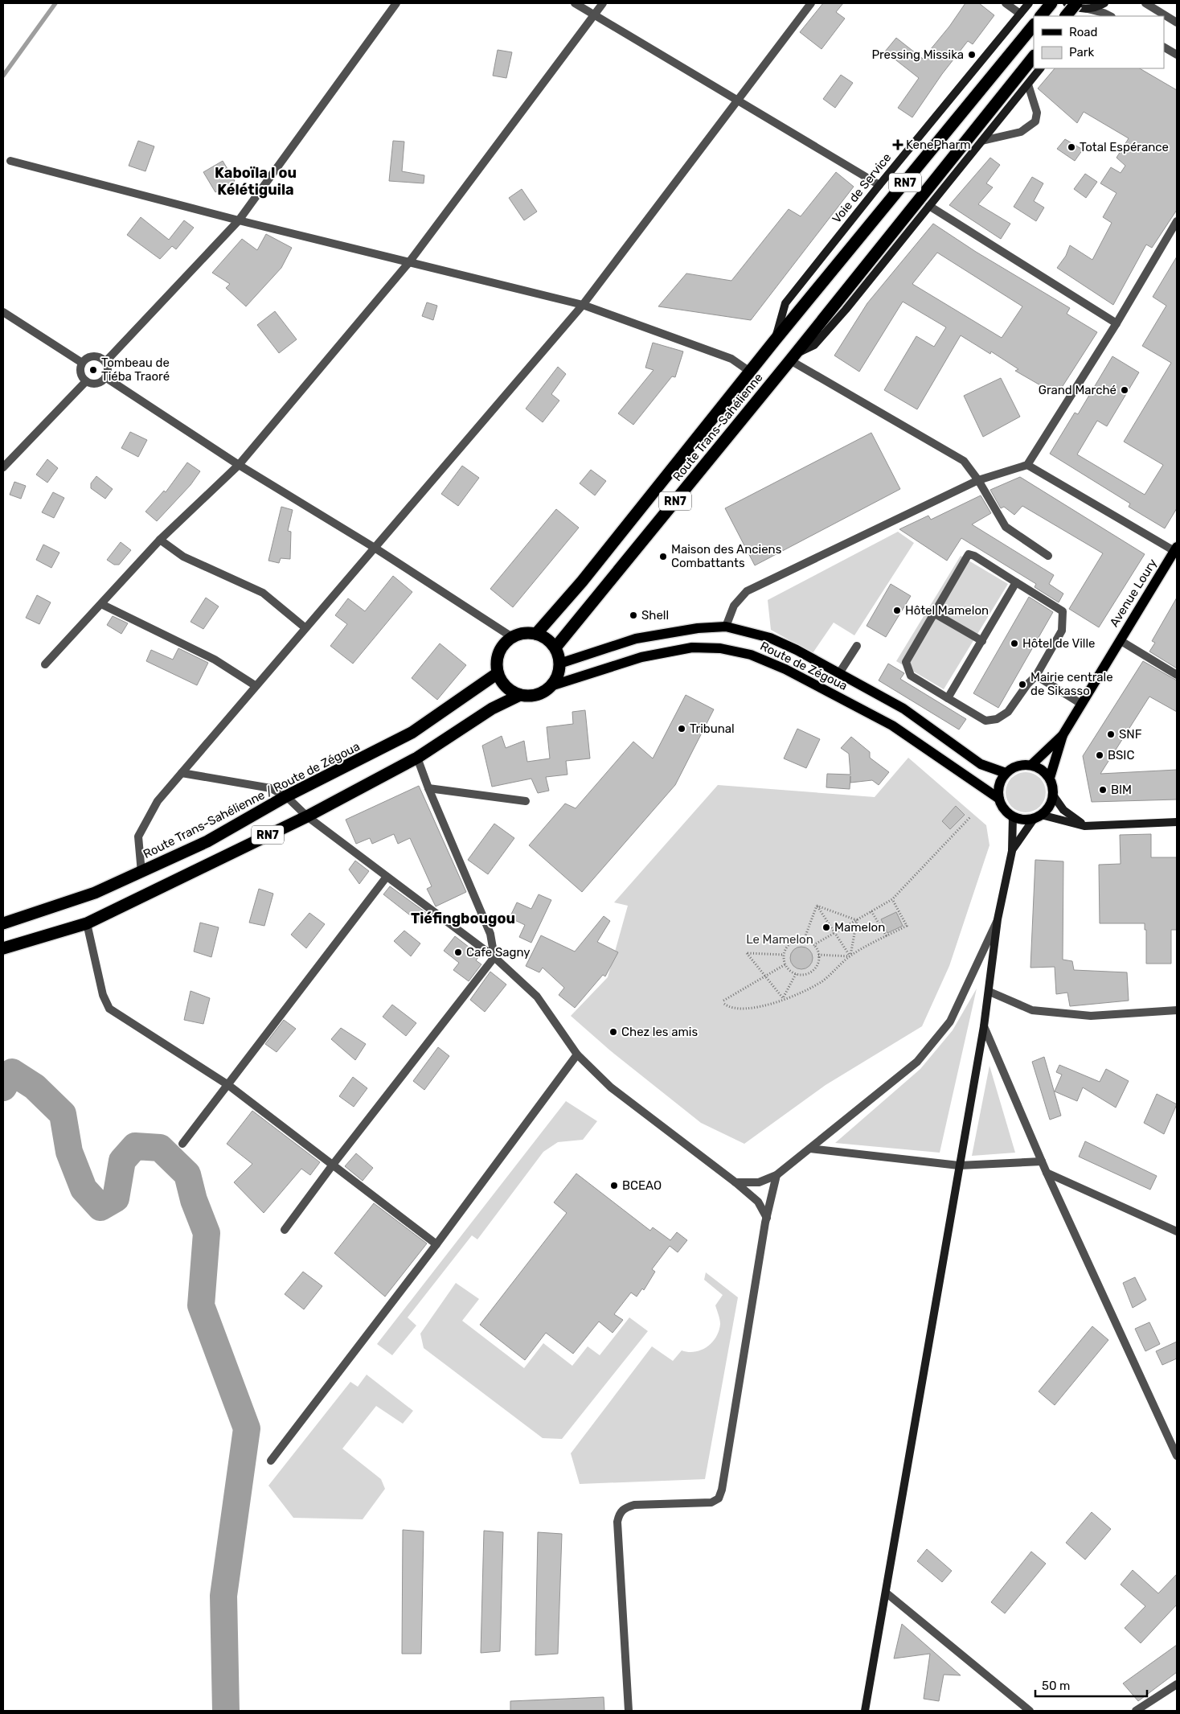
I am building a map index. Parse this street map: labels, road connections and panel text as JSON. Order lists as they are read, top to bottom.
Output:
{
  "streets": {
    "highway": ["RN7", "Route Trans-Sahélienne", "Route Trans-Sahélienne / Route de Zégoua"],
    "main road": ["Voie de Service", "Avenue Loury", "Route de Zégoua"]
  },
  "crossings": [
    ["RN7", "Voie de Service"],
    ["RN7", "Route Trans-Sahélienne"],
    ["RN7", "Route de Zégoua"],
    ["RN7", "Route Trans-Sahélienne / Route de Zégoua"],
    ["Voie de Service", "Route Trans-Sahélienne"],
    ["Route Trans-Sahélienne", "Route de Zégoua"],
    ["Route Trans-Sahélienne", "Route Trans-Sahélienne / Route de Zégoua"],
    ["Route de Zégoua", "Route Trans-Sahélienne / Route de Zégoua"]
  ],
  "districts": ["Kaboïla I ou Kélétiguila", "Tiéfingbougou"],
  "parks": ["Le Mamelon"],
  "places": {
    "other": [
      "Pressing Missika",
      "Total Espérance",
      "Tombeau de Tiéba Traoré",
      "Grand Marché",
      "Maison des Anciens Combattants",
      "Hôtel Mamelon",
      "Shell",
      "Hôtel de Ville",
      "Mairie centrale de Sikasso",
      "Tribunal",
      "SNF",
      "BSIC",
      "BIM",
      "Mamelon",
      "Cafe Sagny",
      "Chez les amis",
      "BCEAO"
    ],
    "health": ["KenePharm"]
  },
  "legend": ["Road", "Park"],
  "scale_bar": "50 m"
}
